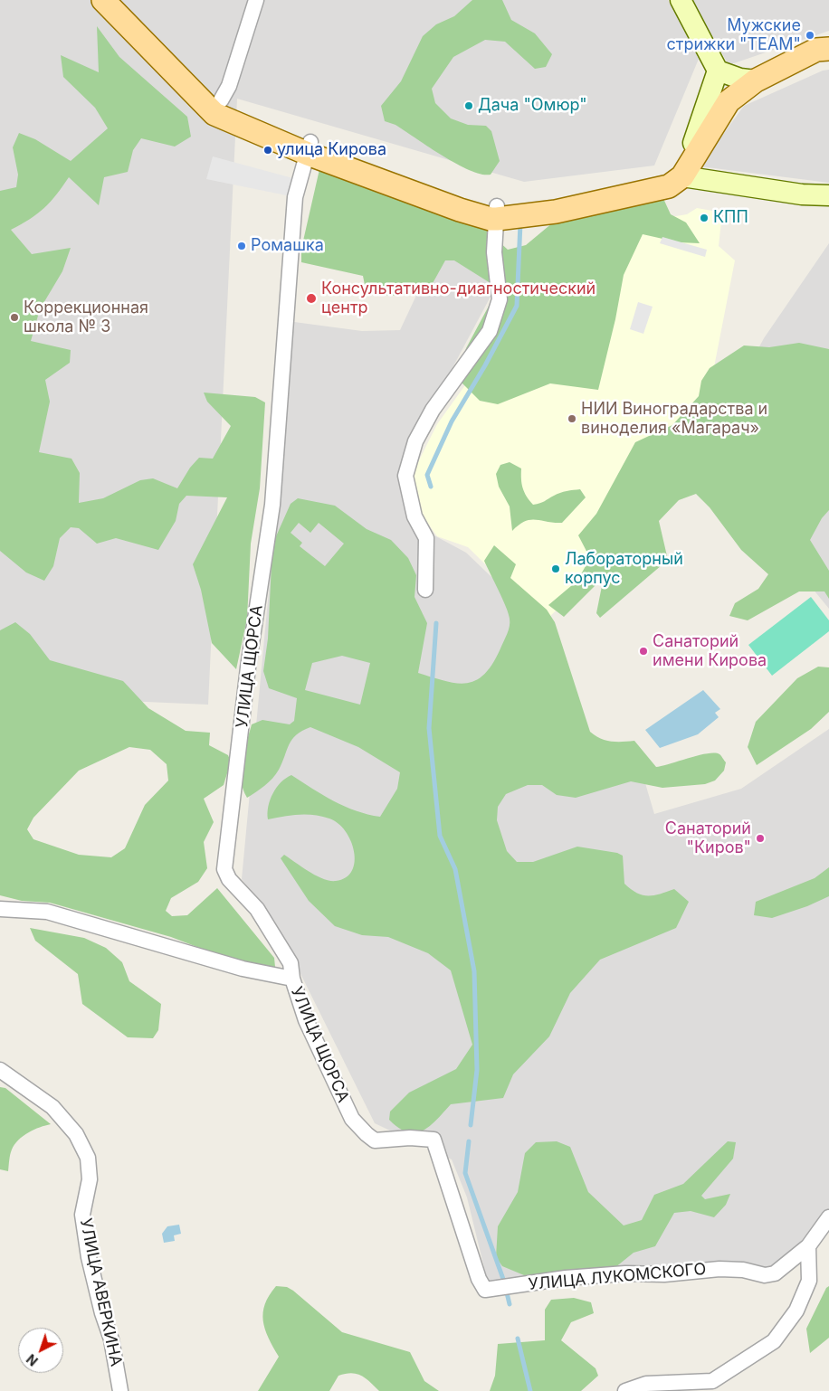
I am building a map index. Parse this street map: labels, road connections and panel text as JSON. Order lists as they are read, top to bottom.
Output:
{
  "streets": {
    "street": ["УЛИЦА ЩОРСА", "УЛИЦА ЛУКОМСКОГО", "УЛИЦА АВЕРКИНА"]
  },
  "crossings": [
    ["УЛИЦА ЩОРСА", "УЛИЦА ЛУКОМСКОГО"]
  ],
  "places": [
    "Мужские стрижки \"TEAM\"",
    "Дача \"Омюр\"",
    "улица Кирова",
    "КПП",
    "Ромашка",
    "Консультативно-диагностический центр",
    "Коррекционная школа № 3",
    "НИИ Виноградарства и виноделия «Магарач»",
    "Лабораторный корпус",
    "Санаторий имени Кирова",
    "Санаторий \"Киров\""
  ],
  "north": "bottom left"
}
